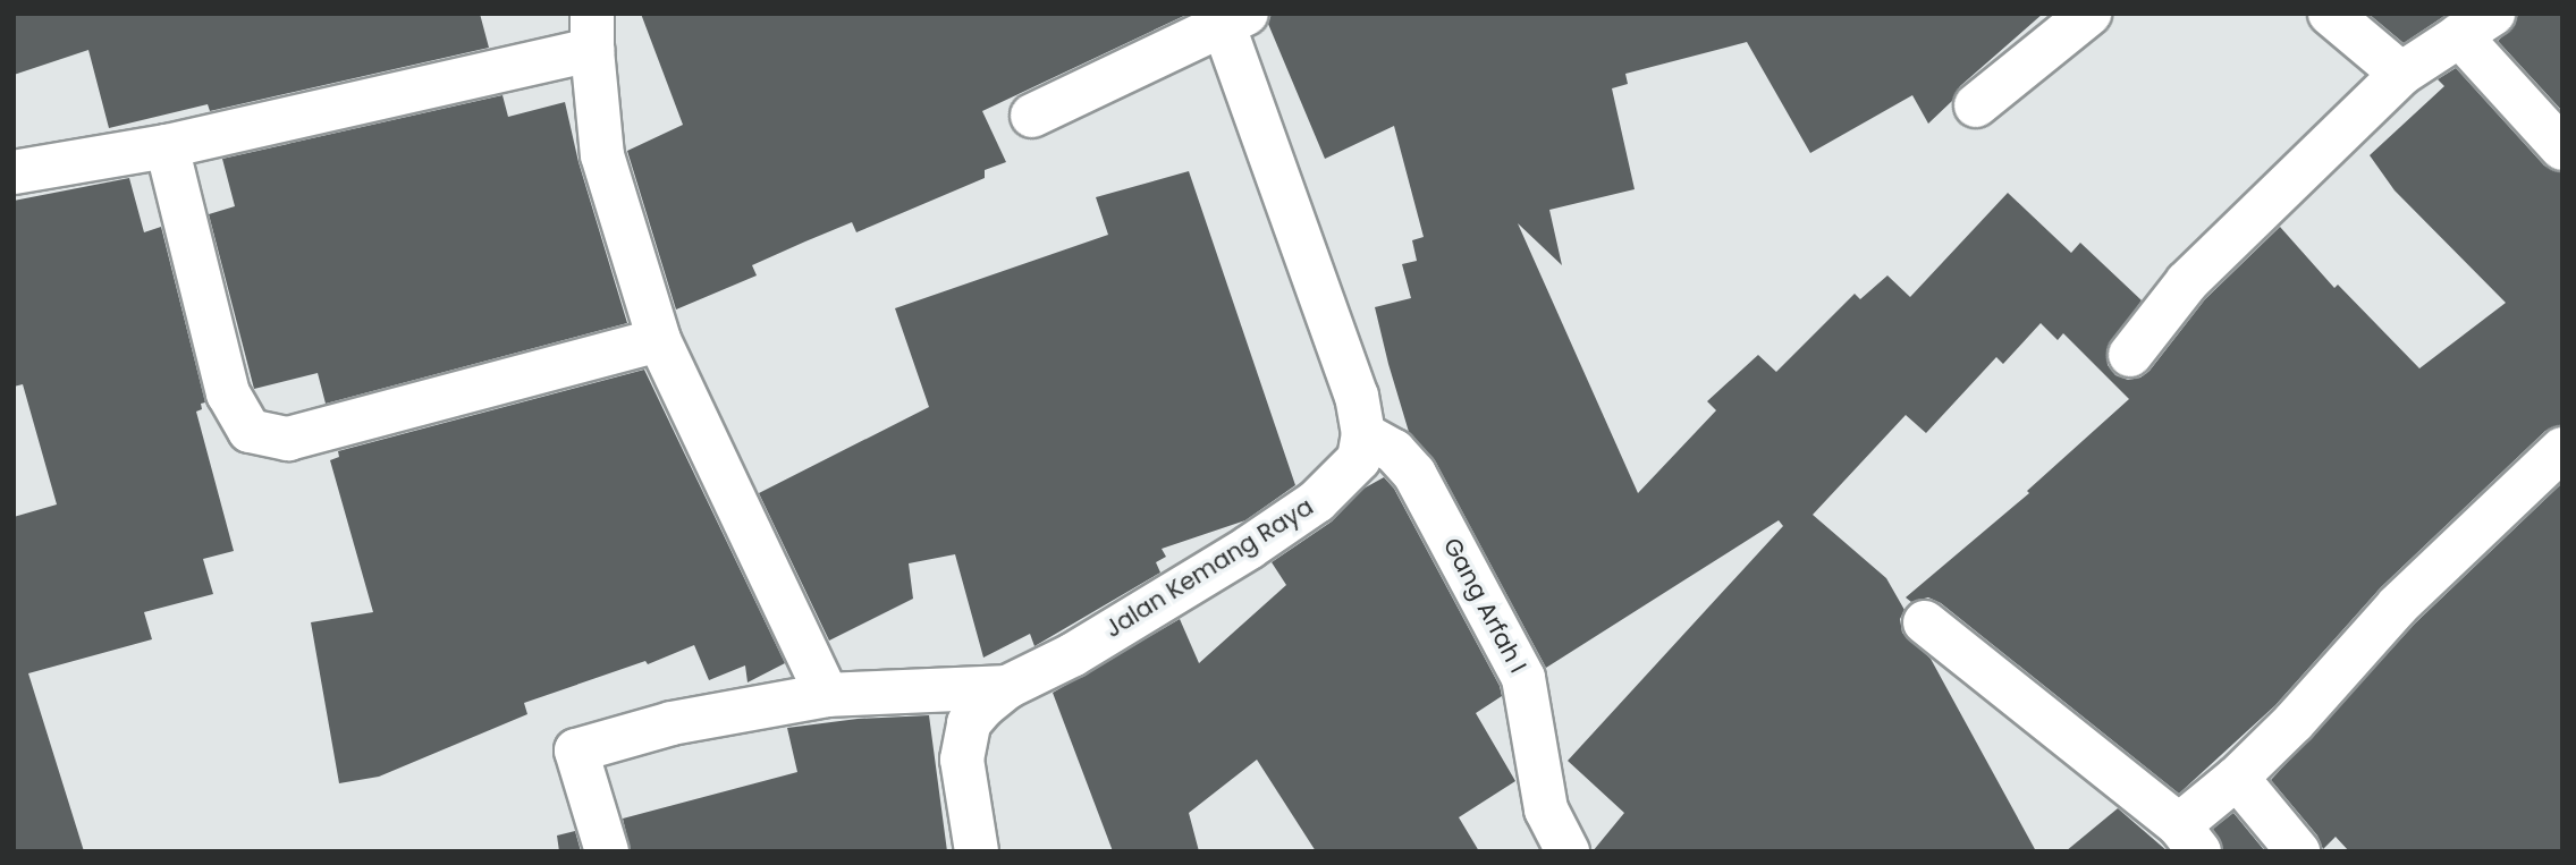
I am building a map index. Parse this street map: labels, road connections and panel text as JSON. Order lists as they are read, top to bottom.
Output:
{
  "streets": {
    "street": ["Jalan Kemang Raya", "Gang Arfah I"]
  },
  "crossings": [
    ["Jalan Kemang Raya", "Gang Arfah I"]
  ]
}
